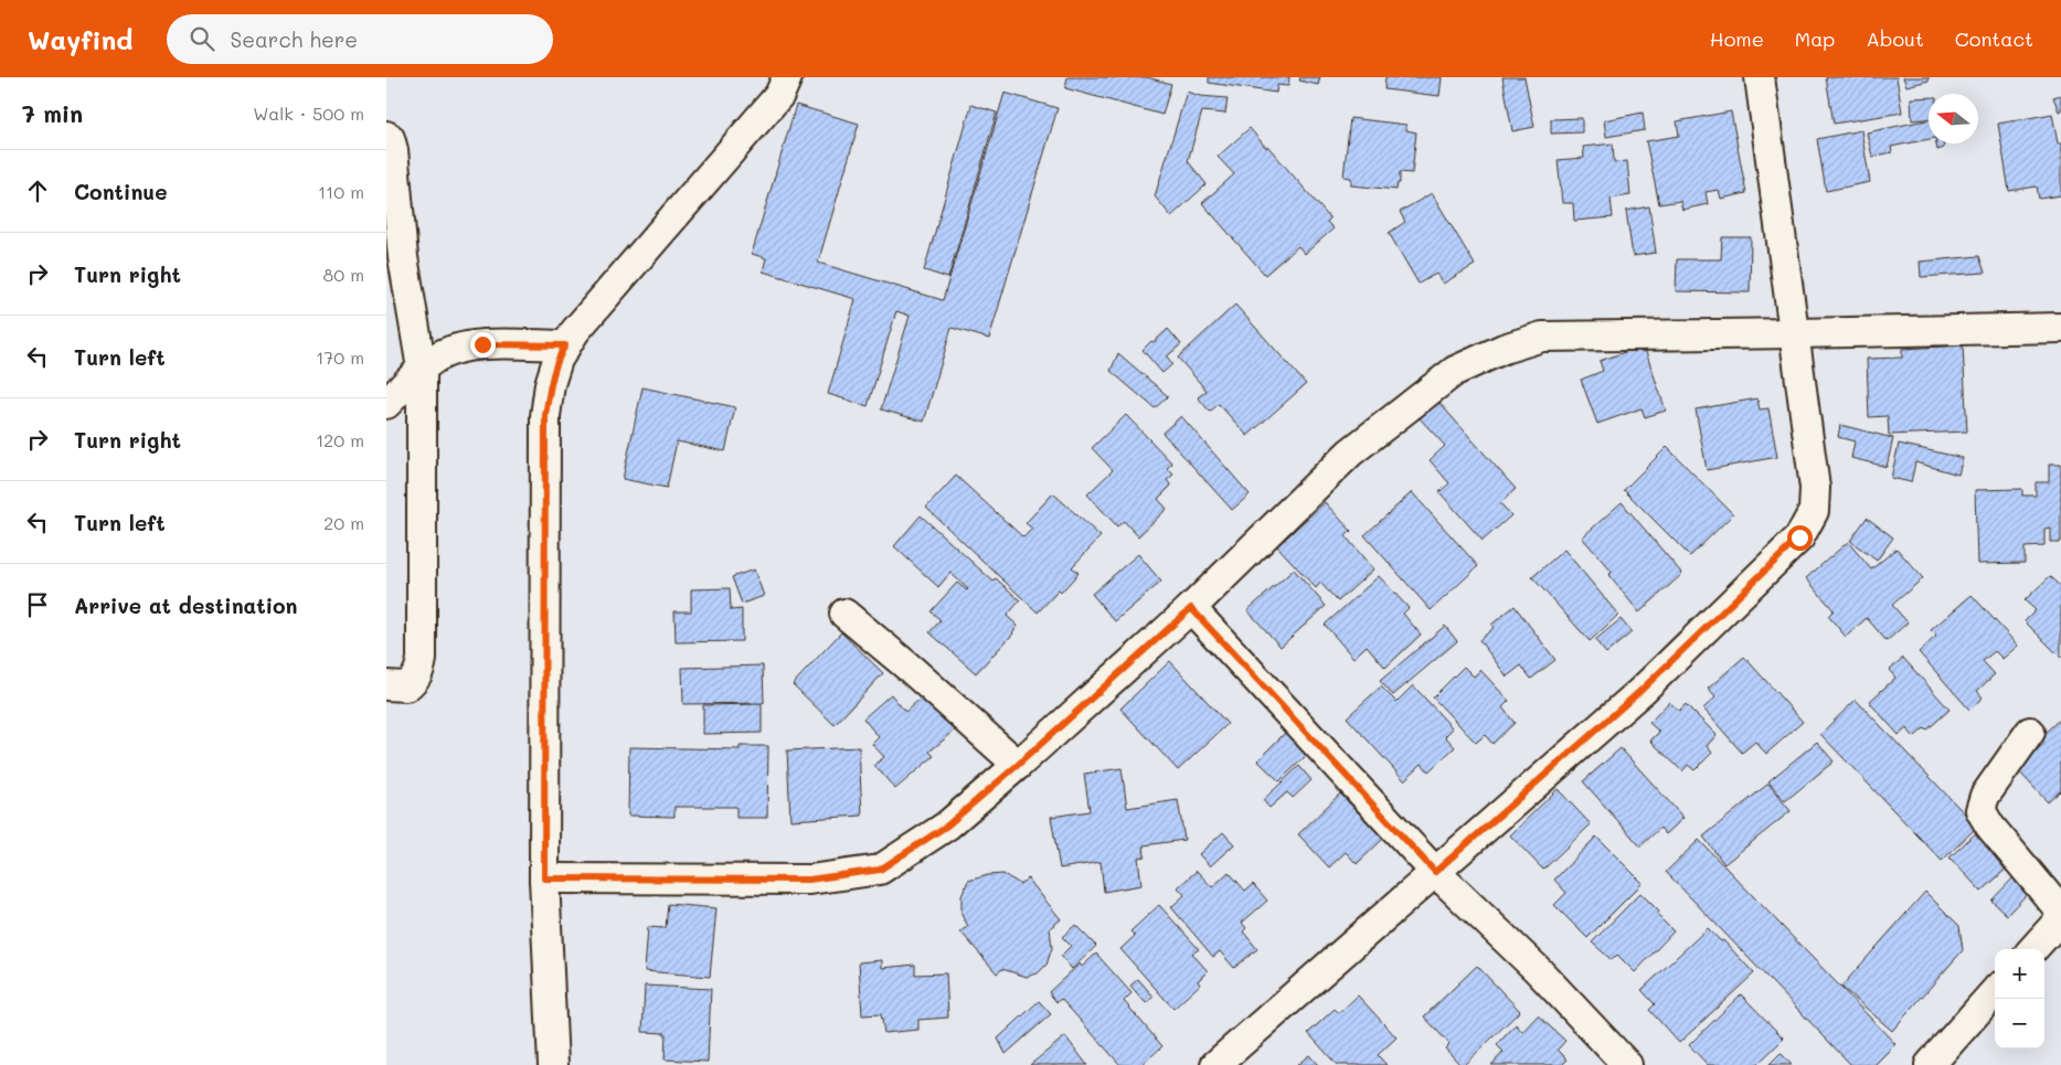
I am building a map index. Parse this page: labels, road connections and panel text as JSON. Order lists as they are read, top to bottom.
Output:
{
  "north": "left",
  "page": {
    "header": "Wayfind",
    "search": "Search here",
    "nav": [
      "Home",
      "Map",
      "About",
      "Contact"
    ],
    "heading": ["7 min", "Walk · 500 m"],
    "list": [
      ["Continue", "110 m"],
      ["Turn right", "80 m"],
      ["Turn left", "170 m"],
      ["Turn right", "120 m"],
      ["Turn left", "20 m"],
      "Arrive at destination"
    ],
    "map_buttons": ["+", "−"]
  }
}
